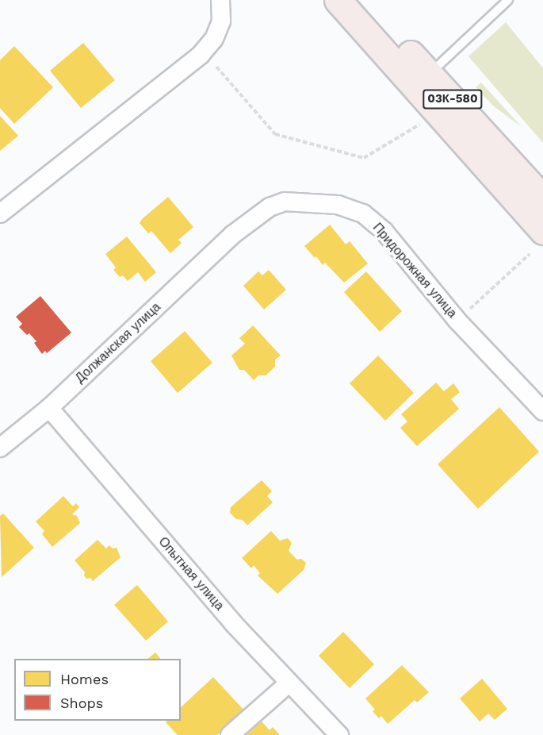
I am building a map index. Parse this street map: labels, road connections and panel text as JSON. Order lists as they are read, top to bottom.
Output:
{
  "streets": {
    "highway": ["03К-580"],
    "street": ["Придорожная улица", "Должанская улица", "Опытная улица"]
  },
  "crossings": [
    ["Придорожная улица", "Должанская улица"],
    ["Должанская улица", "Опытная улица"]
  ],
  "legend": ["Homes", "Shops"]
}
